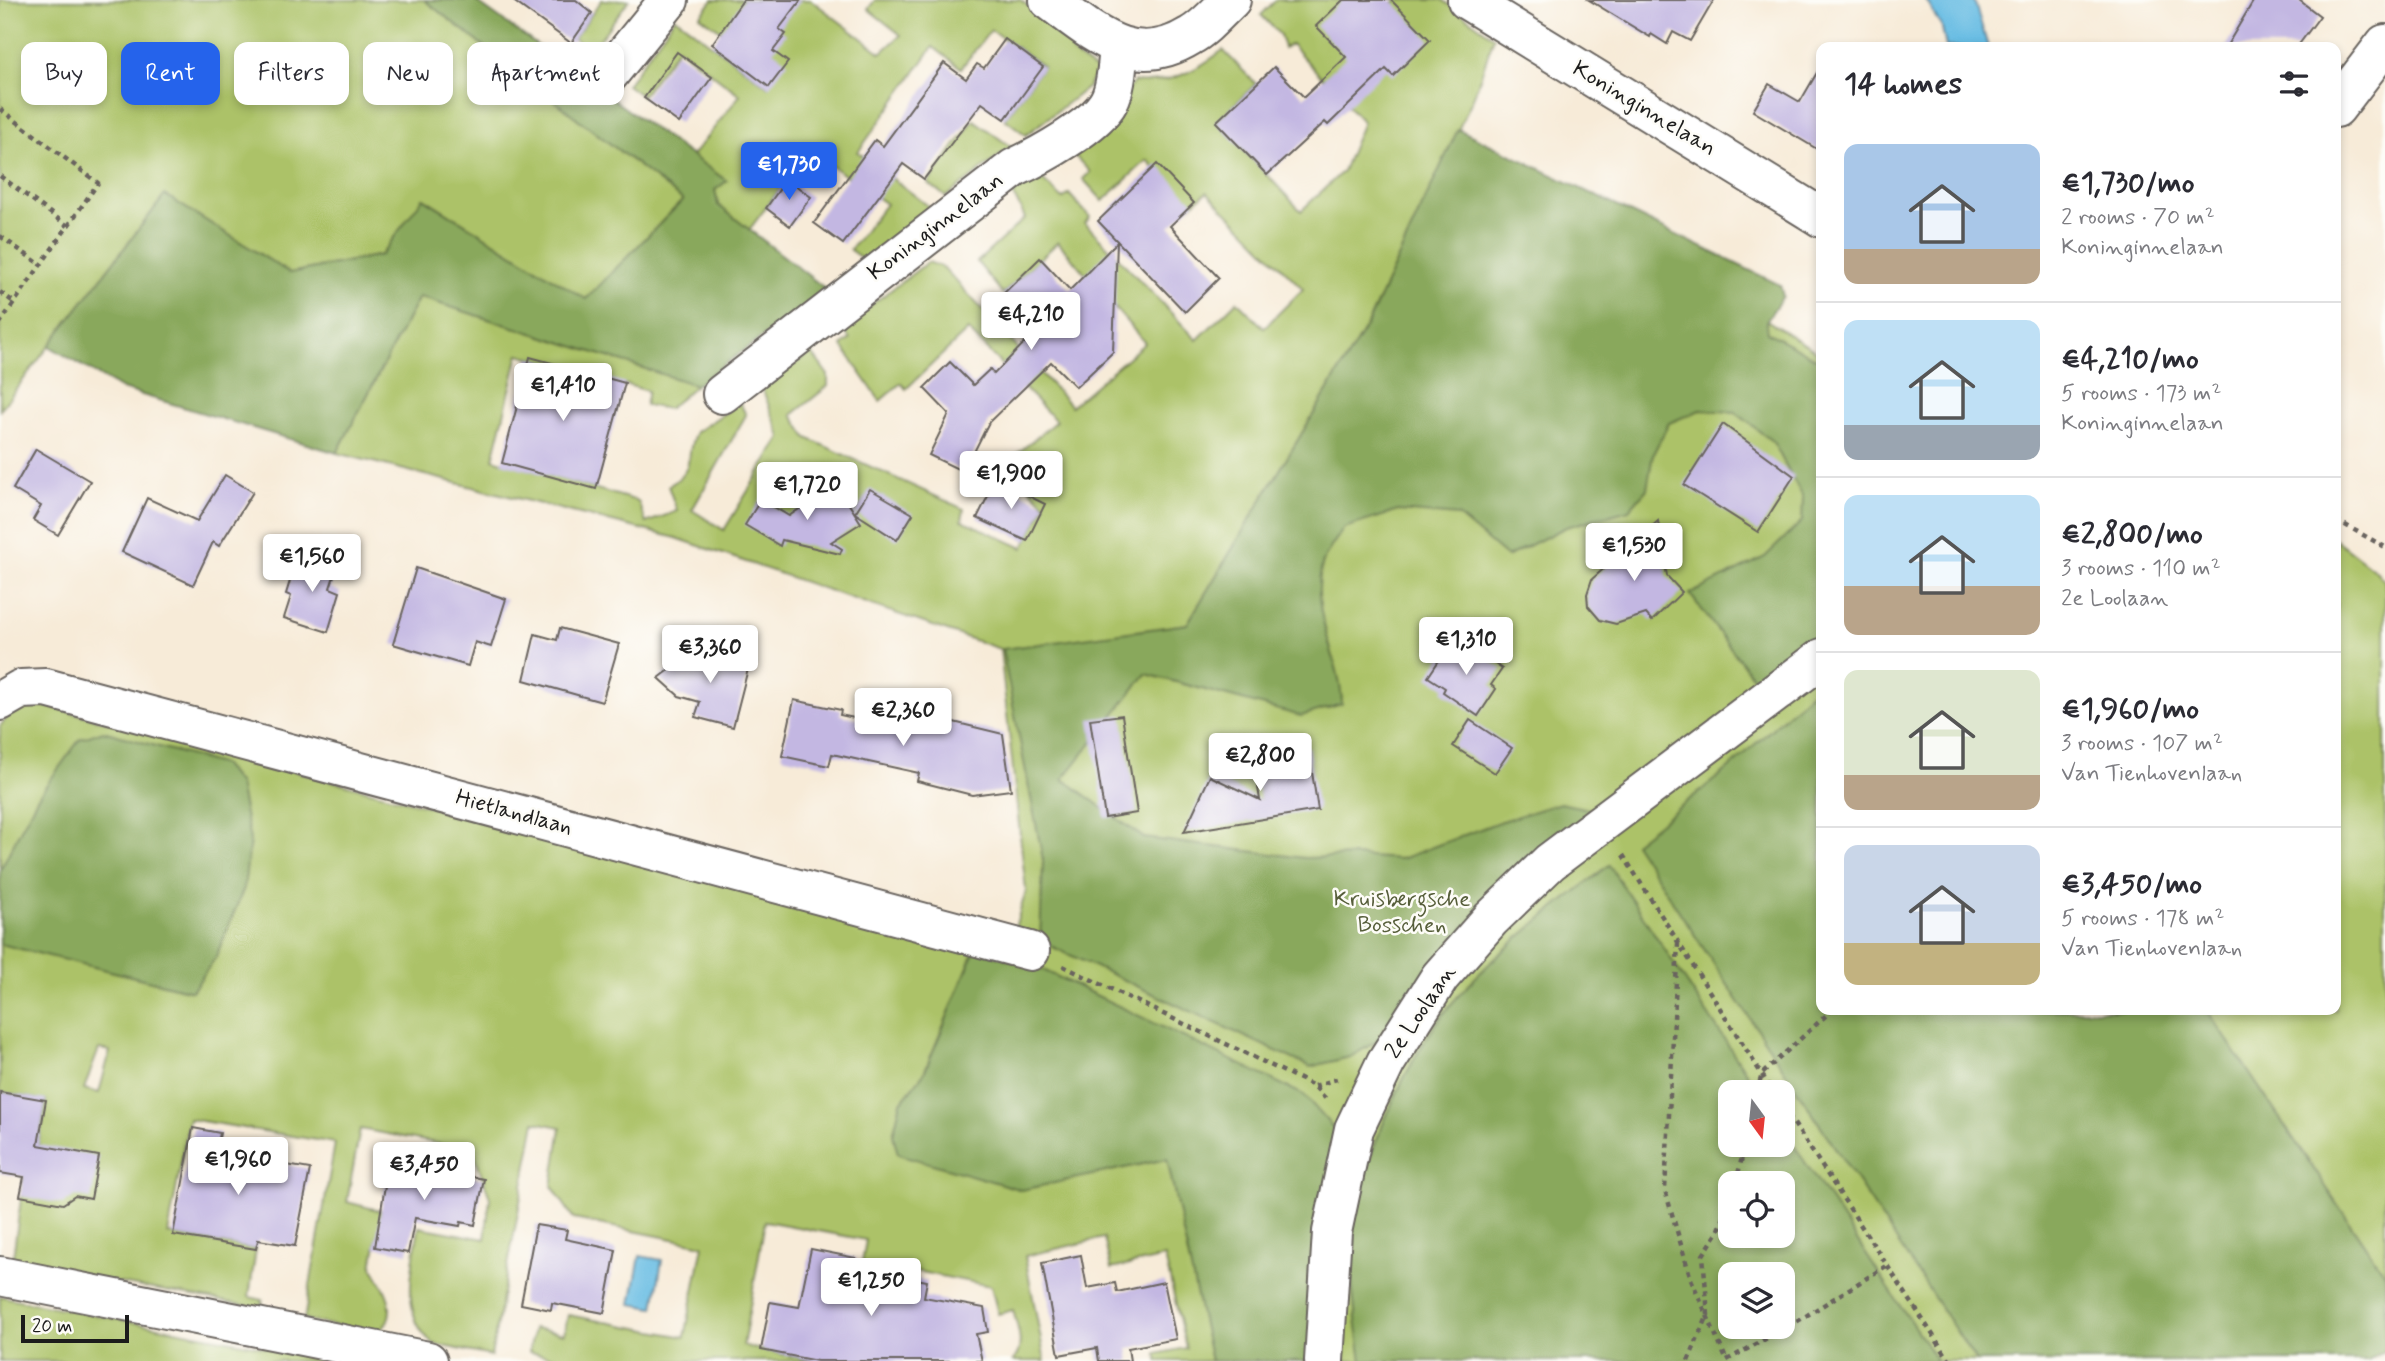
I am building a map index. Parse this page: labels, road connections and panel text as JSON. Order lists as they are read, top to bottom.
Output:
{
  "streets": {
    "street": ["Koninginnelaan", "Hietlandlaan", "2e Loolaan"]
  },
  "parks": ["Kruisbergsche Bosschen"],
  "scale_bar": "20 m",
  "north": "bottom",
  "page": {
    "chip": [
      "Buy",
      "Rent",
      "Filters",
      "New",
      "Apartment"
    ],
    "heading": "14 homes",
    "list": [
      {
        "name": "€1,730/mo",
        "note": "2 rooms · 70 m² · Koninginnelaan"
      },
      {
        "name": "€4,210/mo",
        "note": "5 rooms · 173 m² · Koninginnelaan"
      },
      {
        "name": "€2,800/mo",
        "note": "3 rooms · 110 m² · 2e Loolaan"
      },
      {
        "name": "€1,960/mo",
        "note": "3 rooms · 107 m² · Van Tienhovenlaan"
      },
      {
        "name": "€3,450/mo",
        "note": "5 rooms · 178 m² · Van Tienhovenlaan"
      }
    ],
    "price": [
      "€1,730",
      "€4,210",
      "€1,410",
      "€1,900",
      "€1,720",
      "€1,530",
      "€1,560",
      "€1,310",
      "€3,360",
      "€2,360",
      "€2,800",
      "€1,960",
      "€3,450",
      "€1,250"
    ],
    "scale": "20 m"
  }
}
